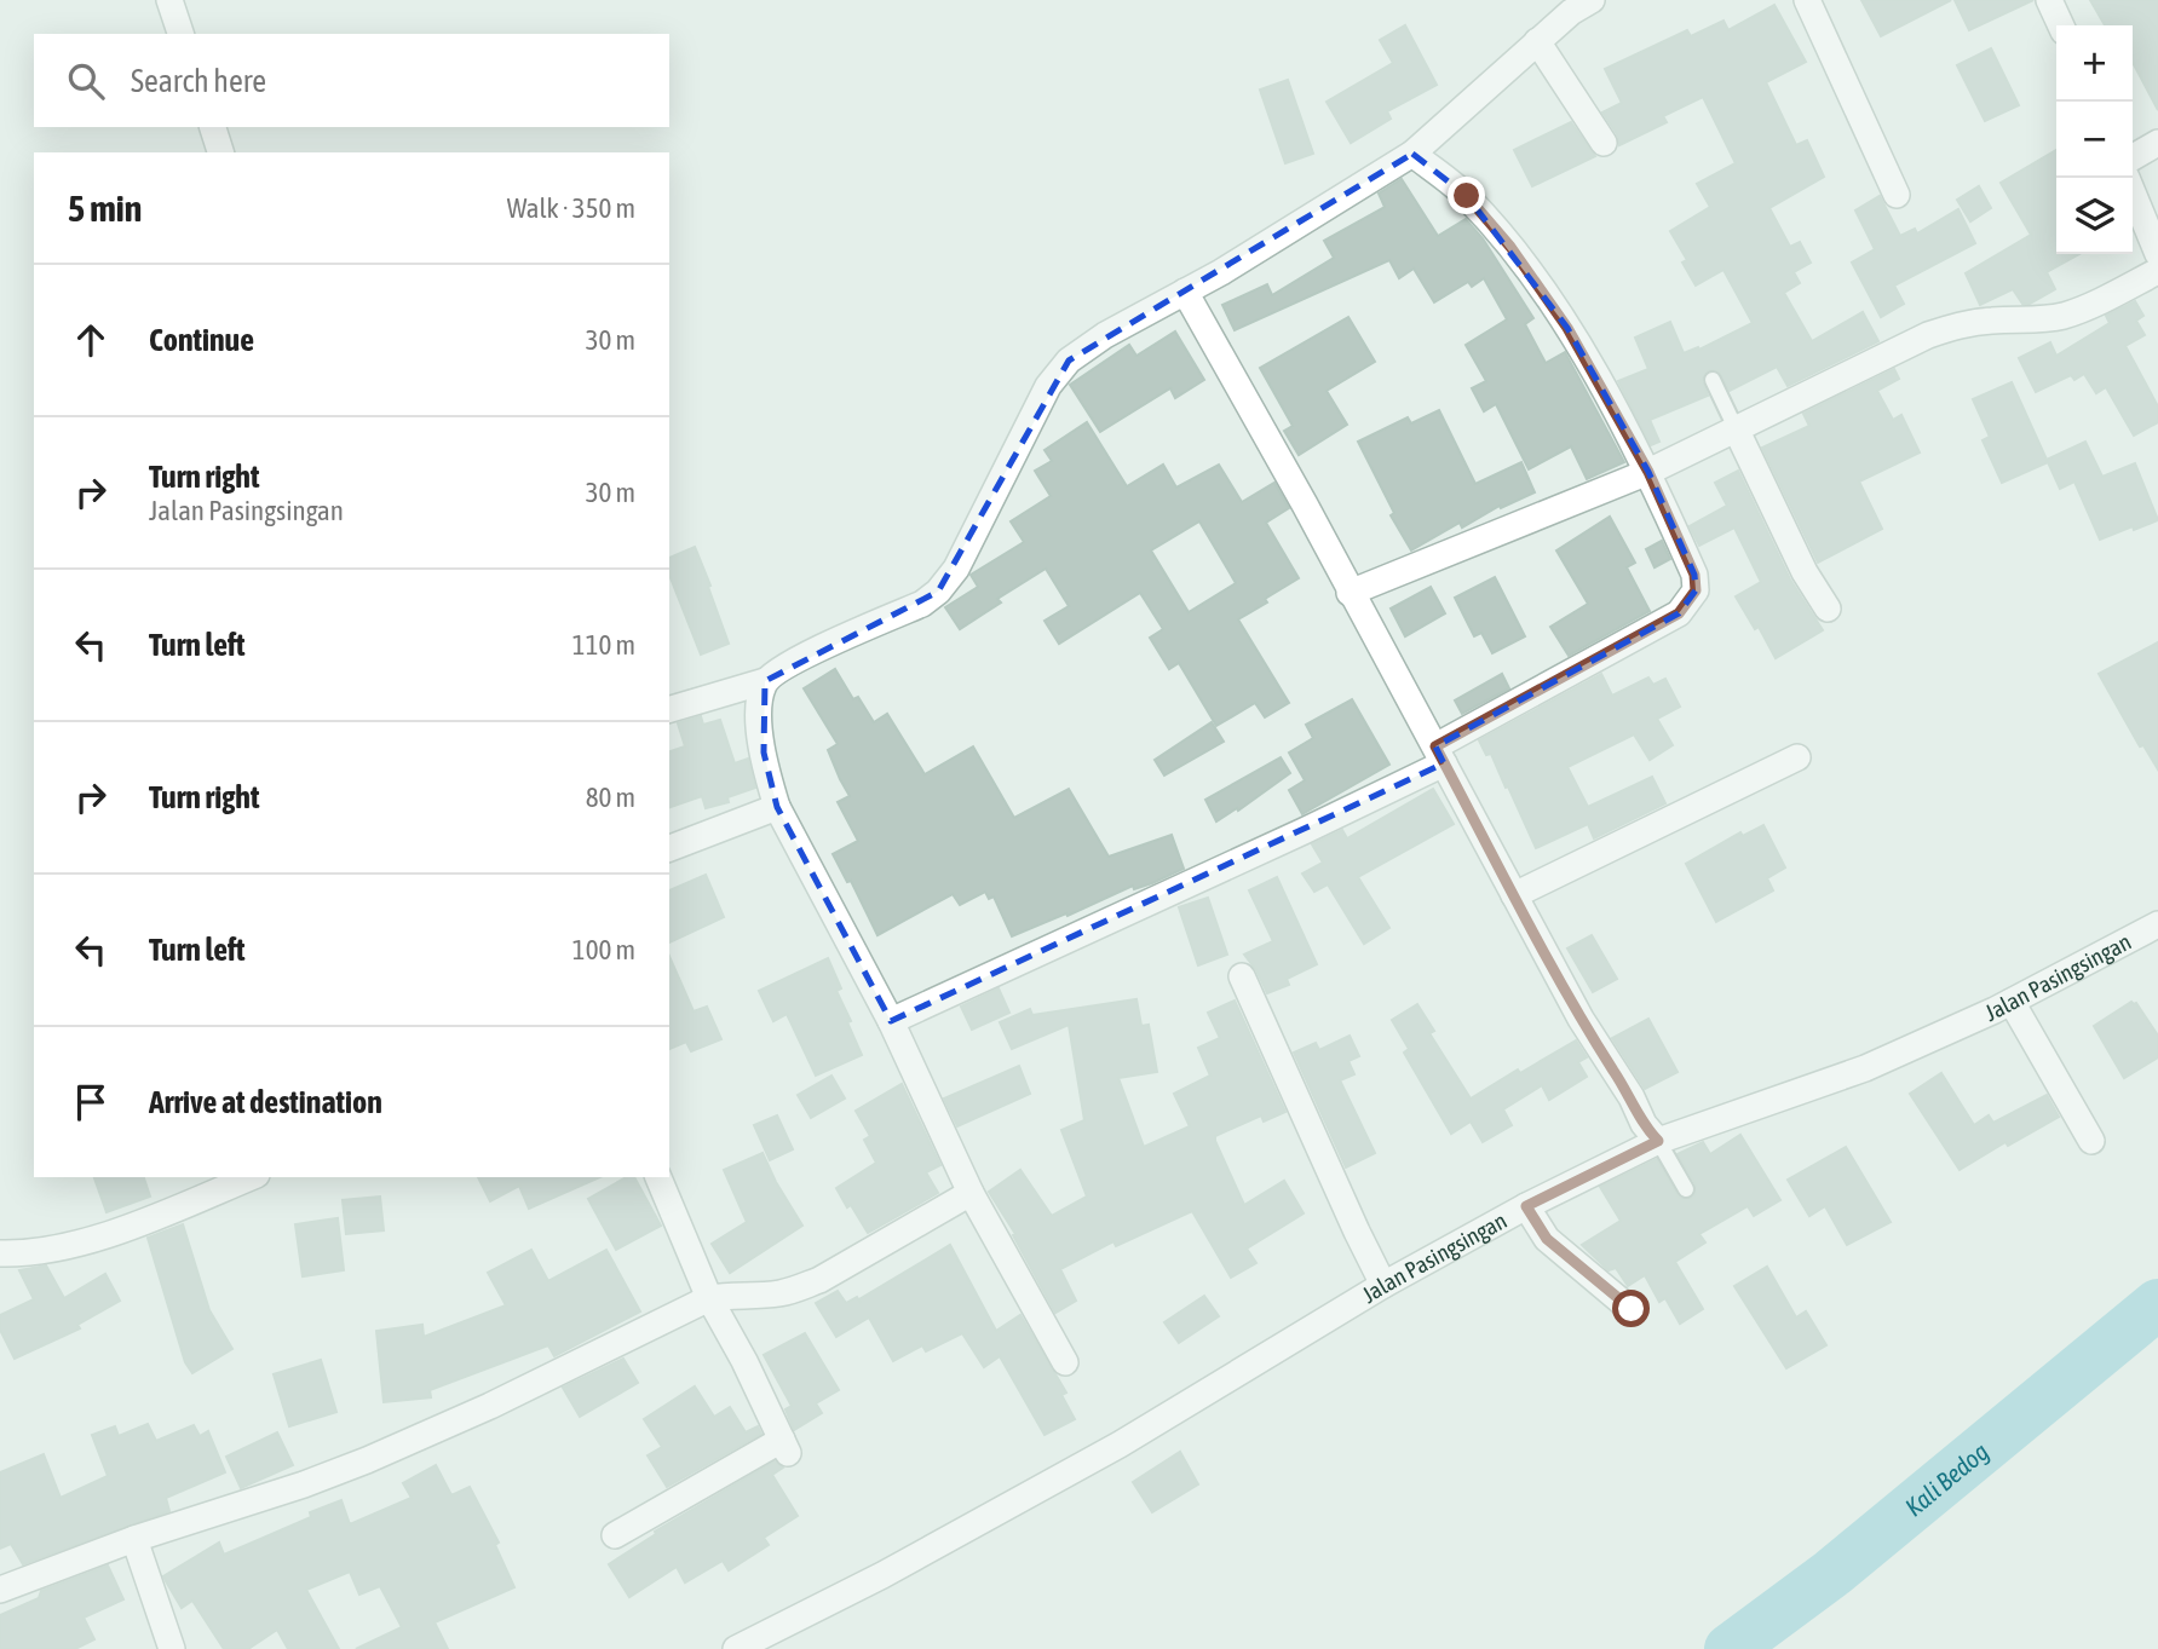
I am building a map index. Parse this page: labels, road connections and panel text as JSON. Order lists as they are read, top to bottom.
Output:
{
  "streets": {
    "street": ["Jalan Pasingsingan"]
  },
  "water": ["Kali Bedog"],
  "page": {
    "map_buttons": ["+", "−"],
    "search": "Search here",
    "heading": ["5 min", "Walk · 350 m"],
    "list": [
      ["Continue", "30 m"],
      ["Turn right", "Jalan Pasingsingan", "30 m"],
      ["Turn left", "110 m"],
      ["Turn right", "80 m"],
      ["Turn left", "100 m"],
      "Arrive at destination"
    ]
  }
}
